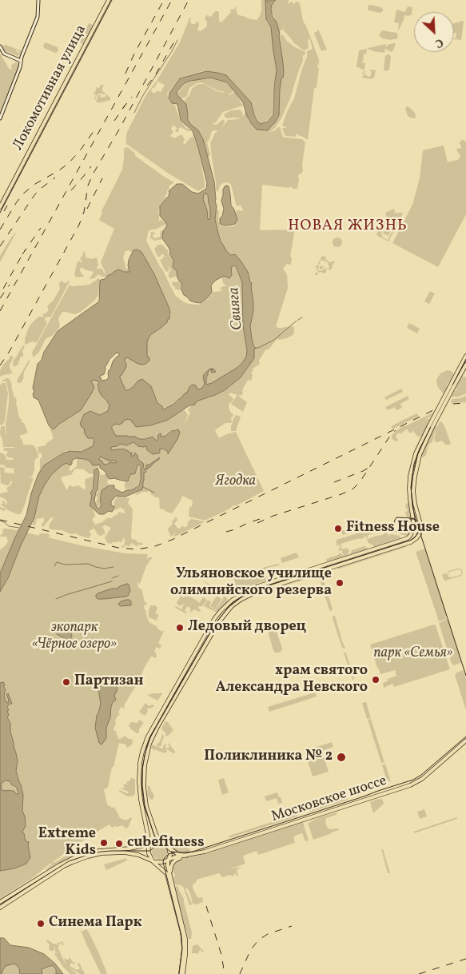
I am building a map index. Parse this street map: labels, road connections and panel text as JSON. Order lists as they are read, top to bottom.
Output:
{
  "streets": {
    "main road": ["Локомотивная улица", "Московское шоссе"]
  },
  "districts": ["НОВАЯ ЖИЗНЬ"],
  "water": ["Свияга"],
  "parks": ["Ягодка", "экопарк «Чёрное озеро»", "парк «Семья»"],
  "places": [
    "Fitness House",
    "Ульяновское училище олимпийского резерва",
    "Ледовый дворец",
    "храм святого Александра Невского",
    "Партизан",
    "Поликлиника № 2",
    "Extreme Kids",
    "cubefitness",
    "Синема Парк"
  ],
  "north": "bottom right"
}
